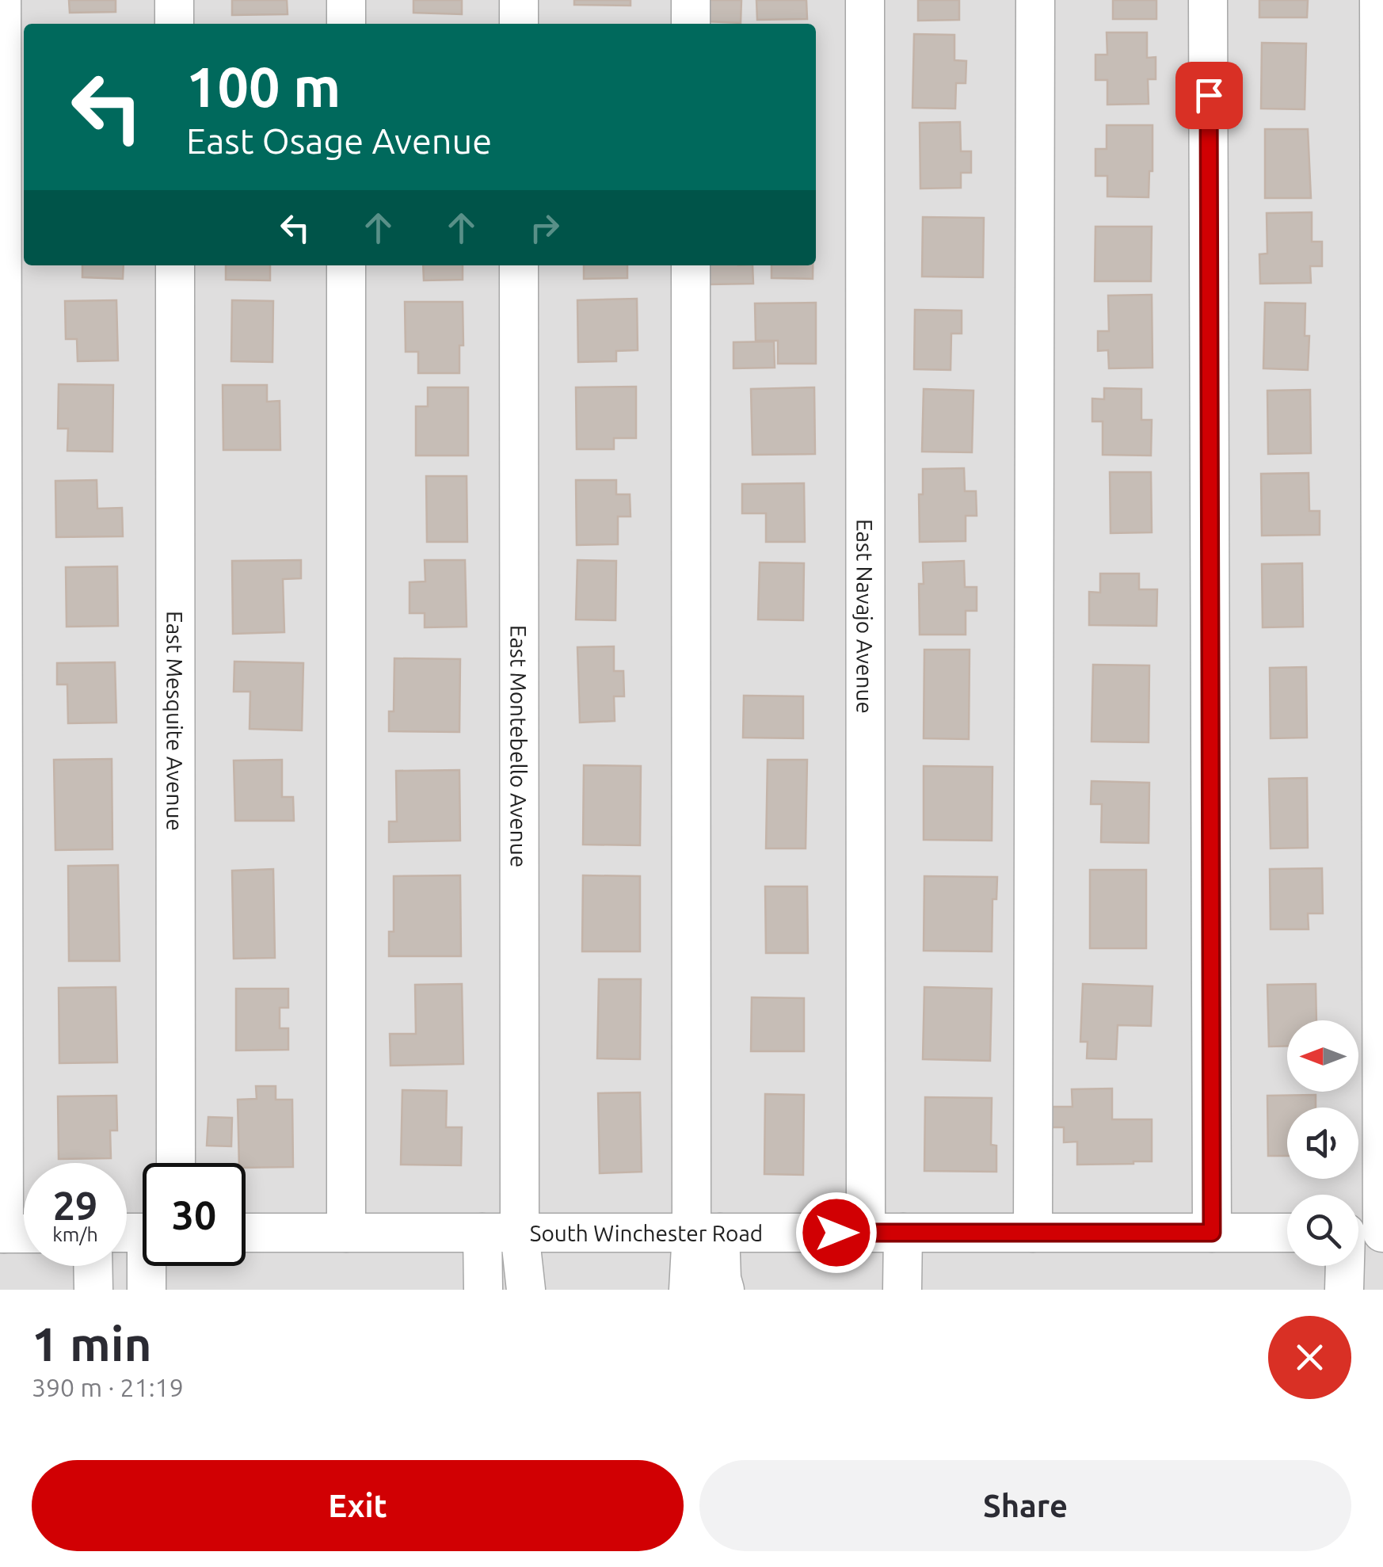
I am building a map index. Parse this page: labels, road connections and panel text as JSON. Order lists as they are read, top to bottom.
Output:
{
  "streets": {
    "street": [
      "East Navajo Avenue",
      "East Mesquite Avenue",
      "East Montebello Avenue",
      "South Winchester Road"
    ]
  },
  "crossings": [
    ["East Navajo Avenue", "South Winchester Road"],
    ["East Montebello Avenue", "South Winchester Road"]
  ],
  "north": "left",
  "page": {
    "turn": ["100 m", "East Osage Avenue"],
    "speed": "29 km/h",
    "limit": "30",
    "heading": ["1 min", "390 m · 21:19"],
    "buttons": ["Exit", "Share"]
  }
}
